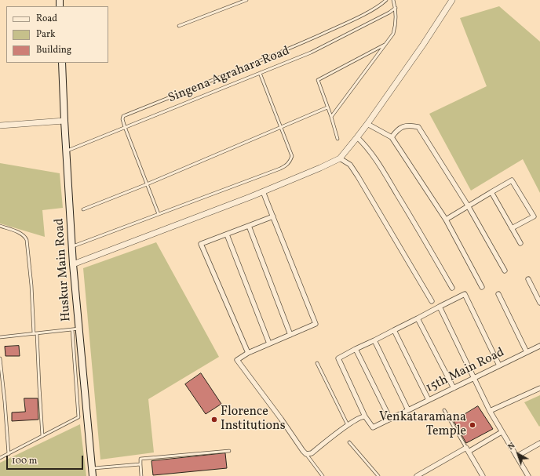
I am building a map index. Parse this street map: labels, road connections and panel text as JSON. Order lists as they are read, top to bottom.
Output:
{
  "streets": {
    "main road": ["Huskur Main Road"],
    "street": ["15th Main Road"],
    "lane": ["Singena Agrahara Road"]
  },
  "crossings": [
    ["Singena Agrahara Road", "Huskur Main Road"]
  ],
  "places": ["Florence Institutions", "Venkataramana Temple"],
  "legend": ["Road", "Park", "Building"],
  "scale_bar": "100 m",
  "north": "top left"
}
